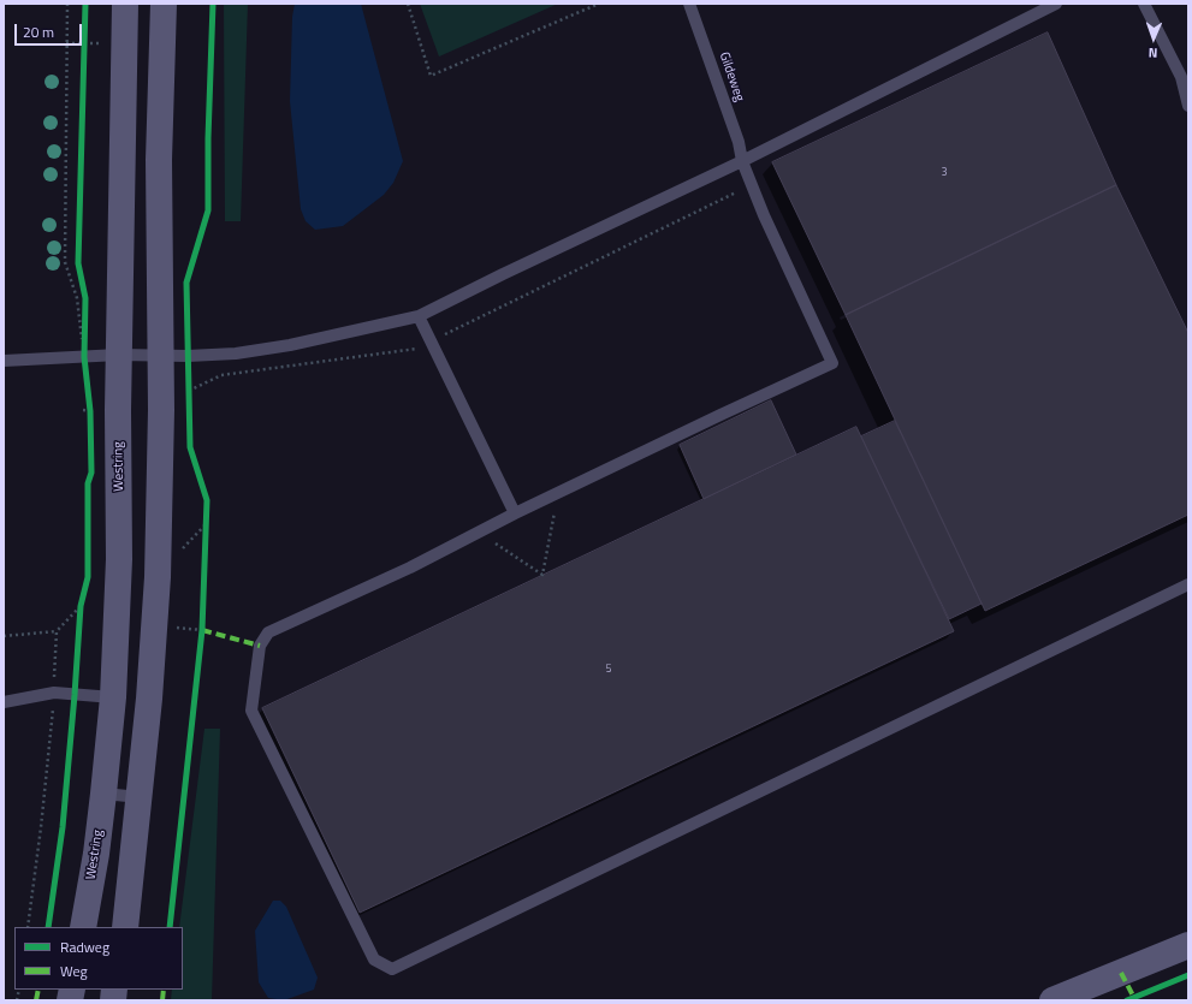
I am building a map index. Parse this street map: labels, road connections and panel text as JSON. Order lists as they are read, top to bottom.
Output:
{
  "streets": {
    "main road": ["Westring"],
    "lane": ["Gildeweg"]
  },
  "house_numbers": ["3", "5"],
  "legend": ["Radweg", "Weg"],
  "scale_bar": "20 m",
  "north": "bottom"
}
